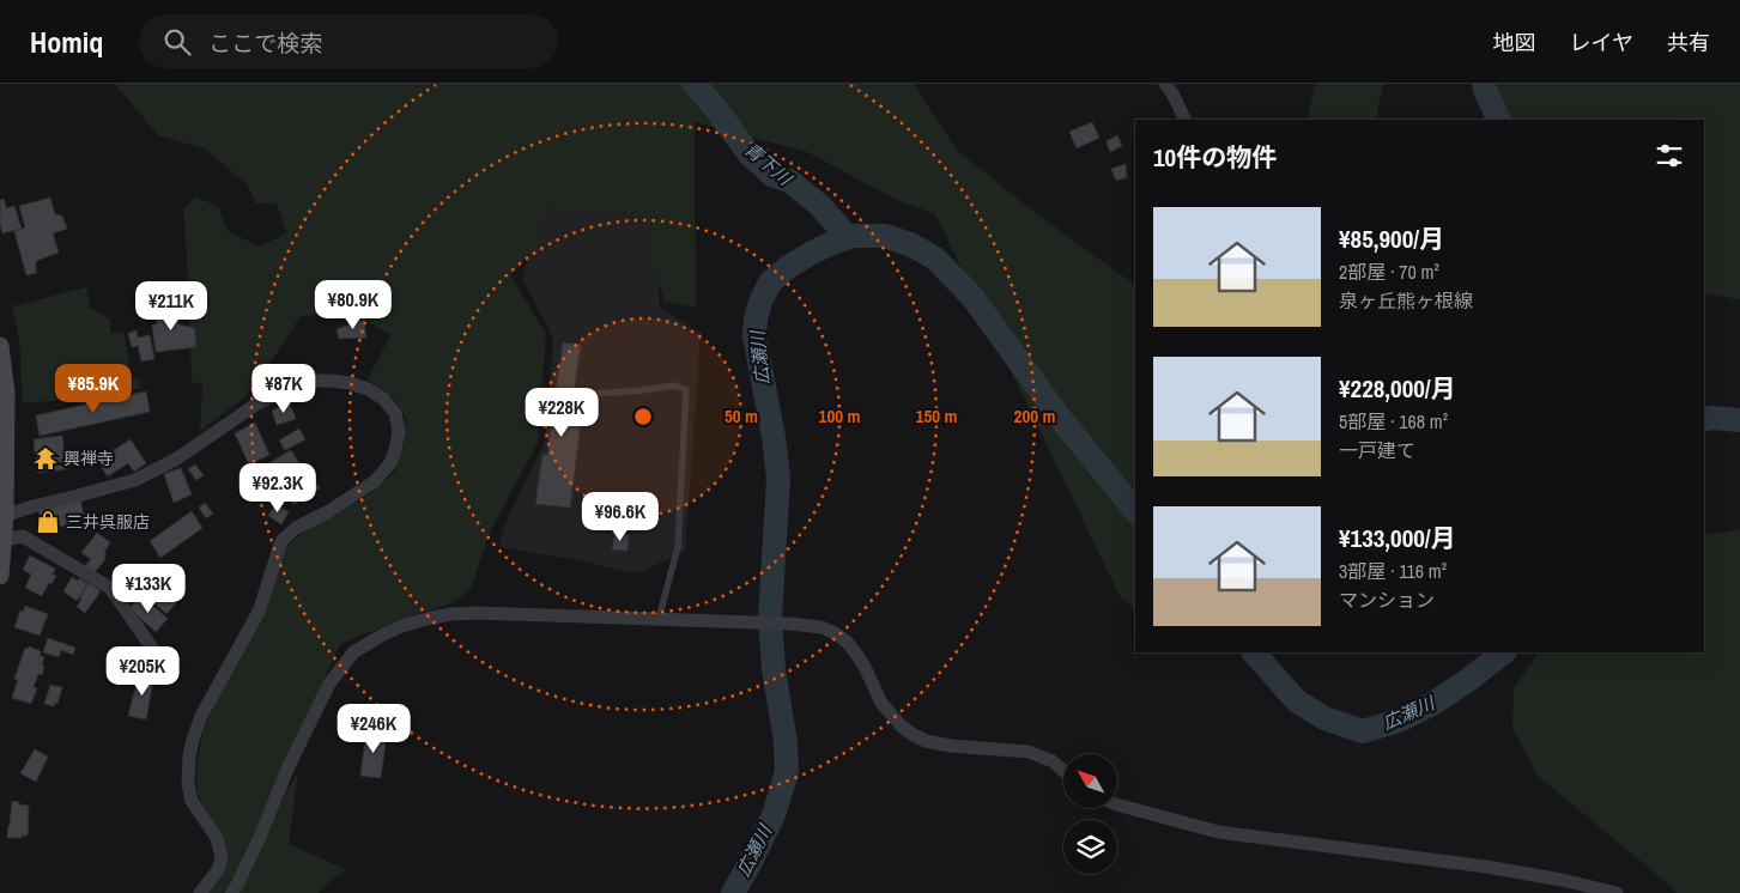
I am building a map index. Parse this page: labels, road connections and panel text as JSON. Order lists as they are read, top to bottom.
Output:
{
  "water": ["青下川", "広瀬川"],
  "places": {
    "temple": ["興禅寺"],
    "shop": ["三井呉服店"]
  },
  "north": "top left",
  "page": {
    "header": "Homiq",
    "search": "ここで検索",
    "nav": ["地図", "レイヤ", "共有"],
    "heading": "10件の物件",
    "list": [
      {
        "name": "¥85,900/月",
        "note": "2部屋 · 70 m² · 泉ヶ丘熊ヶ根線"
      },
      {
        "name": "¥228,000/月",
        "note": "5部屋 · 168 m² · 一戸建て"
      },
      {
        "name": "¥133,000/月",
        "note": "3部屋 · 116 m² · マンション"
      }
    ],
    "price": [
      "¥80.9K",
      "¥211K",
      "¥85.9K",
      "¥87K",
      "¥228K",
      "¥92.3K",
      "¥96.6K",
      "¥133K",
      "¥205K",
      "¥246K"
    ]
  },
  "rings": [
    "50 m",
    "100 m",
    "150 m",
    "200 m"
  ]
}
